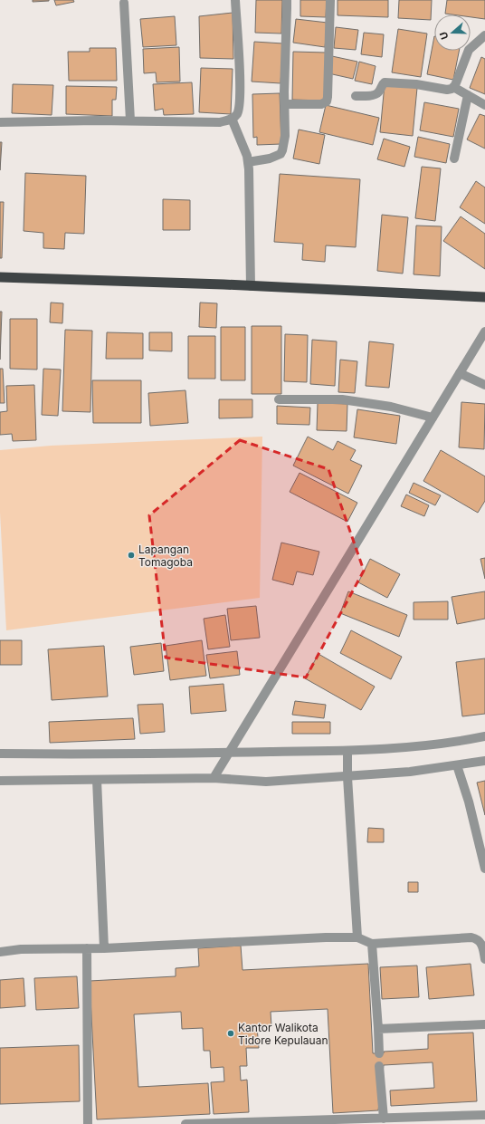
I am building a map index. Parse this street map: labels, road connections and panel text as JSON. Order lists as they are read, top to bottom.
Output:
{
  "places": ["Lapangan Tomagoba", "Kantor Walikota Tidore Kepulauan"],
  "north": "left"
}
